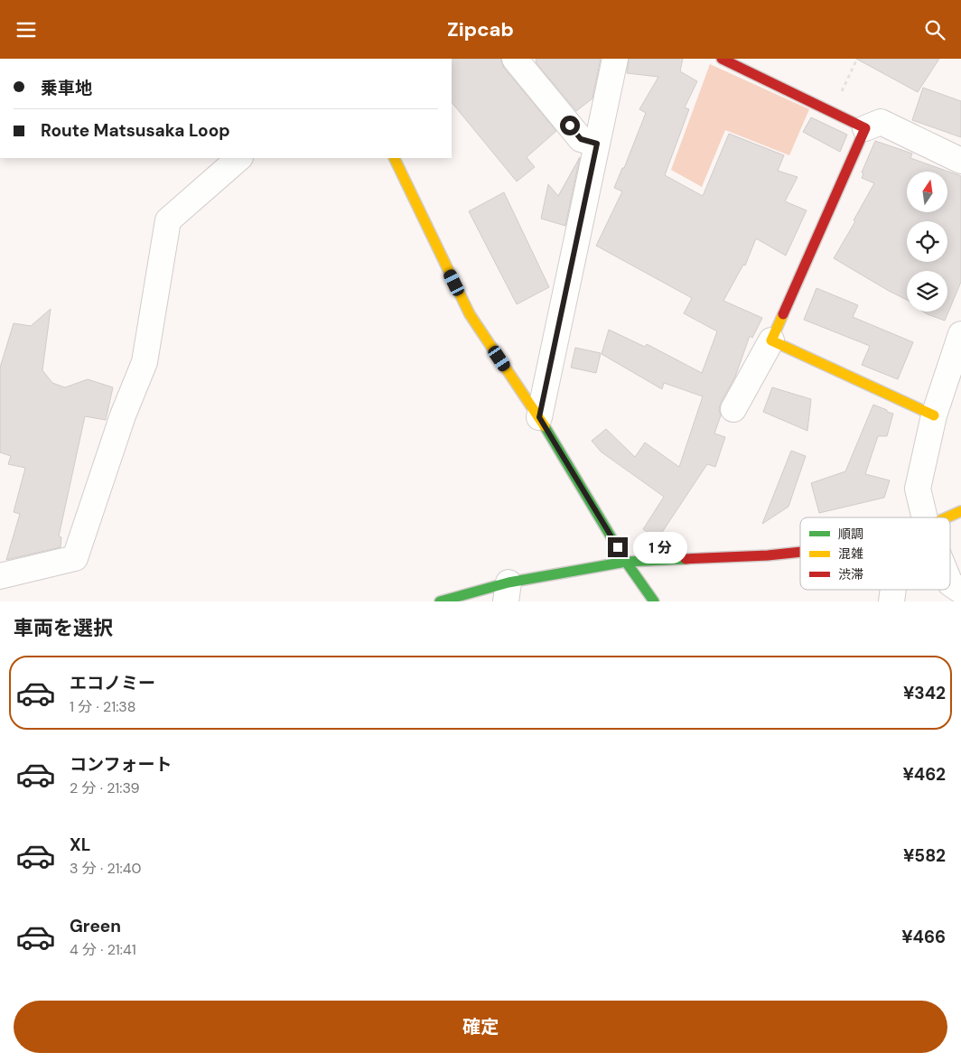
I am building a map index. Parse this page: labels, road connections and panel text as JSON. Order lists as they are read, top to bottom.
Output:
{
  "legend": ["順調", "混雑", "渋滞"],
  "north": "top",
  "page": {
    "header": "Zipcab",
    "banner": ["乗車地", "Route Matsusaka Loop"],
    "bubble": "1 分",
    "heading": "車両を選択",
    "list": [
      {
        "name": "エコノミー",
        "note": "1 分 · 21:38",
        "value": "¥342"
      },
      {
        "name": "コンフォート",
        "note": "2 分 · 21:39",
        "value": "¥462"
      },
      {
        "name": "XL",
        "note": "3 分 · 21:40",
        "value": "¥582"
      },
      {
        "name": "Green",
        "note": "4 分 · 21:41",
        "value": "¥466"
      }
    ],
    "buttons": "確定"
  }
}
